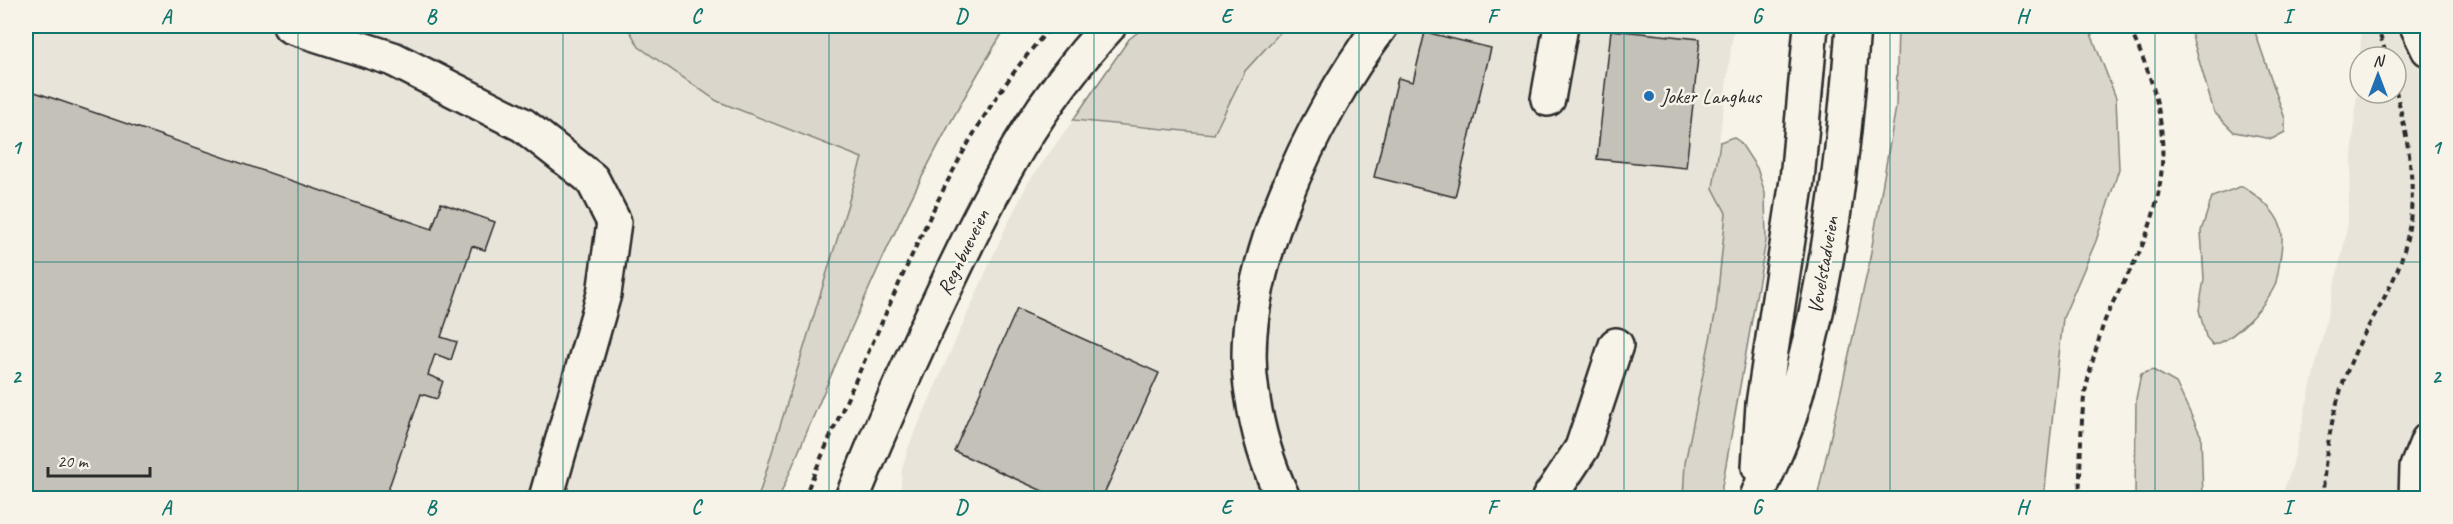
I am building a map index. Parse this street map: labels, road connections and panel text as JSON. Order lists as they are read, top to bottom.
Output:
{
  "streets": {
    "main road": ["Regnbueveien", "Vevelstadveien"]
  },
  "places": ["Joker Langhus"],
  "scale_bar": "20 m",
  "north": "top",
  "grid": {
    "columns": [
      "A",
      "B",
      "C",
      "D",
      "E",
      "F",
      "G",
      "H",
      "I"
    ],
    "rows": ["1", "2"]
  }
}
